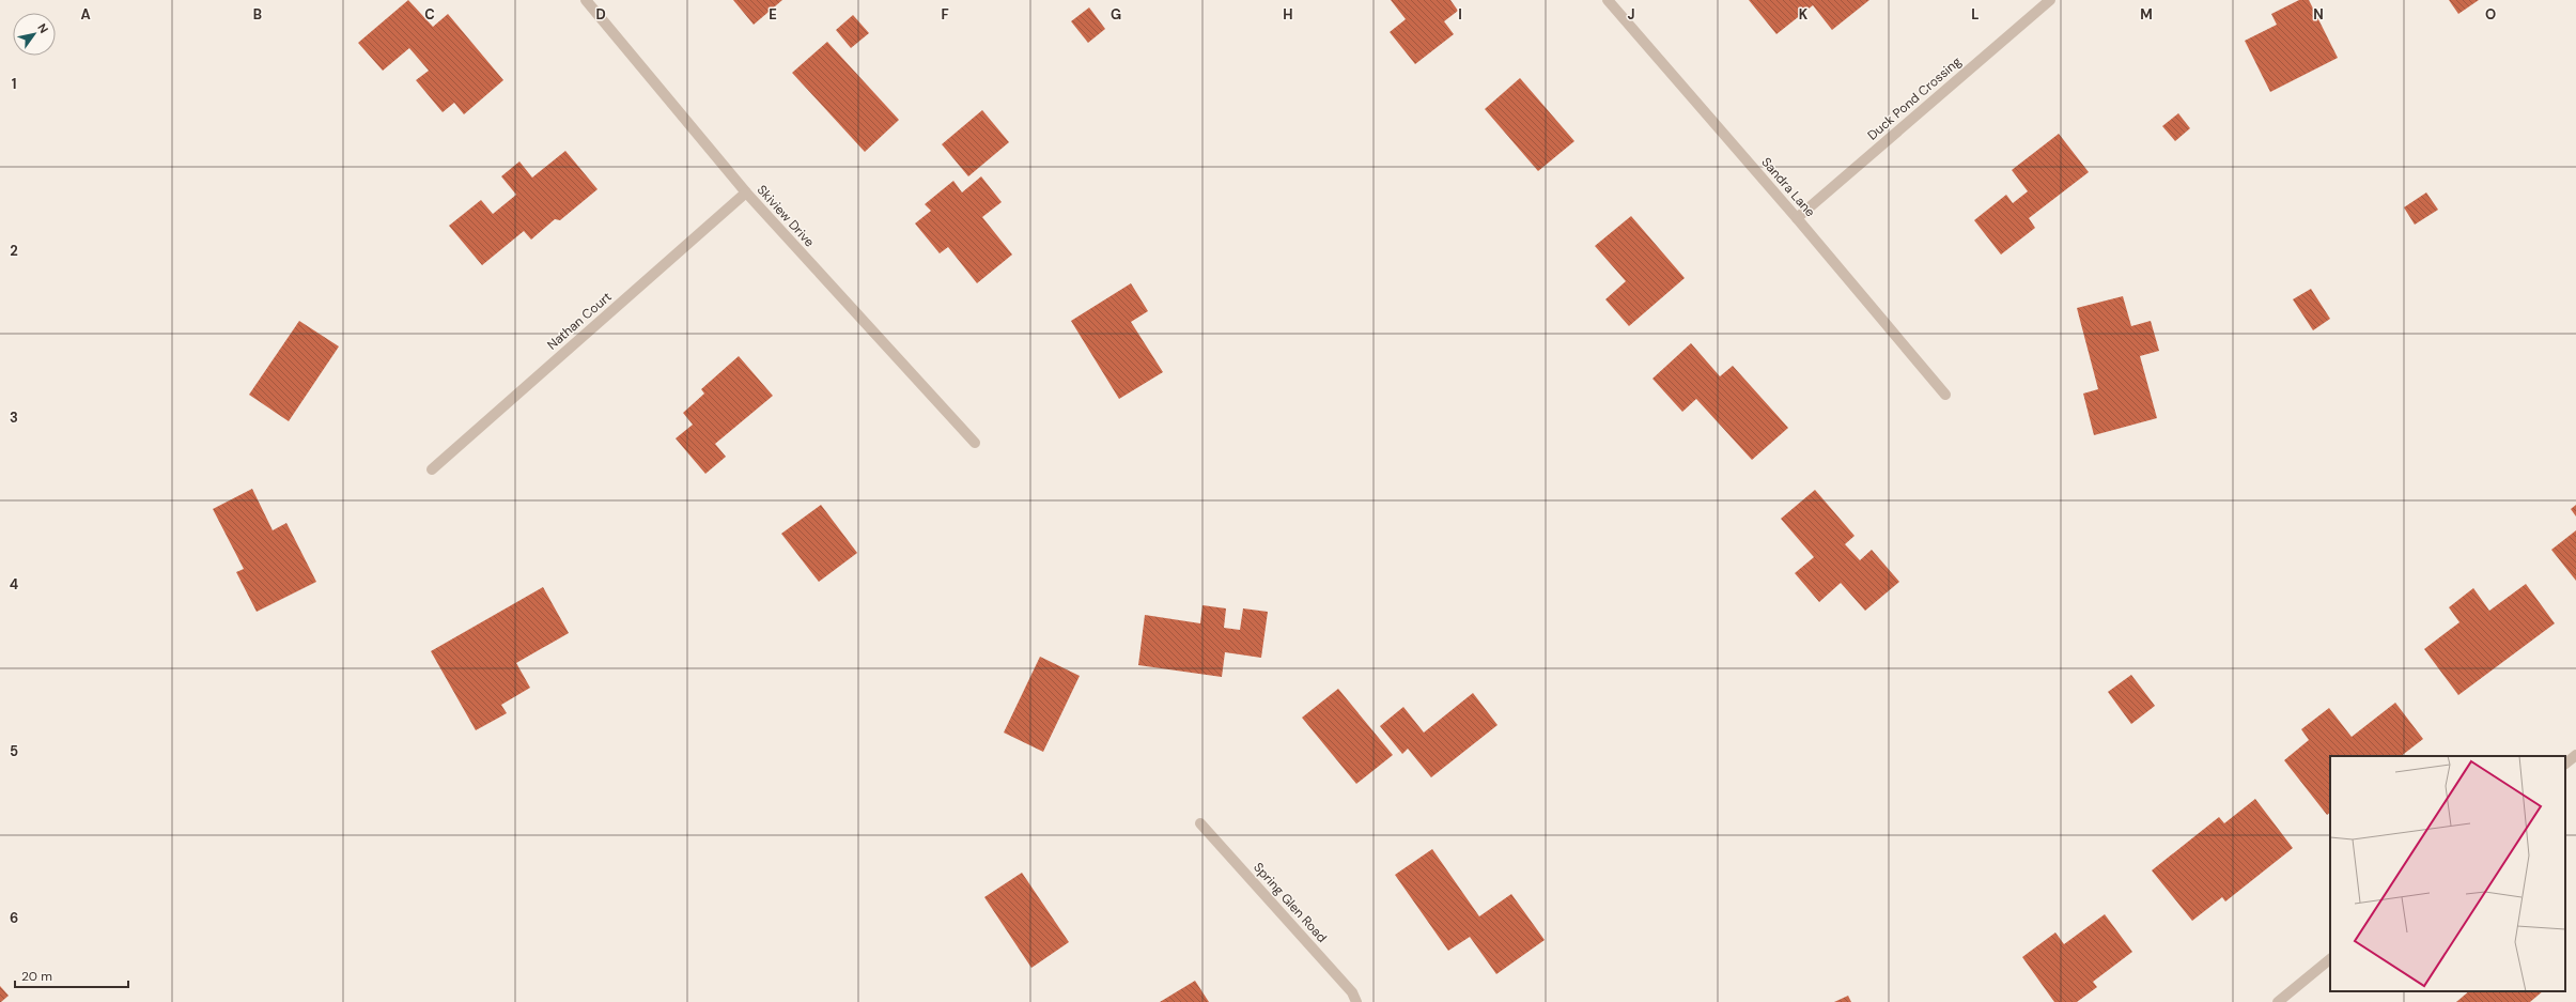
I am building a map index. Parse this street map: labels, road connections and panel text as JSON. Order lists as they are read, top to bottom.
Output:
{
  "streets": {
    "street": [
      "Duck Pond Crossing",
      "Sandra Lane",
      "Skiview Drive",
      "Nathan Court",
      "Spring Glen Road"
    ]
  },
  "crossings": [
    ["Duck Pond Crossing", "Sandra Lane"],
    ["Skiview Drive", "Nathan Court"]
  ],
  "scale_bar": "20 m",
  "north": "top right",
  "grid": {
    "columns": [
      "A",
      "B",
      "C",
      "D",
      "E",
      "F",
      "G",
      "H",
      "I",
      "J",
      "K",
      "L",
      "M",
      "N",
      "O"
    ],
    "rows": [
      "1",
      "2",
      "3",
      "4",
      "5",
      "6"
    ]
  }
}
